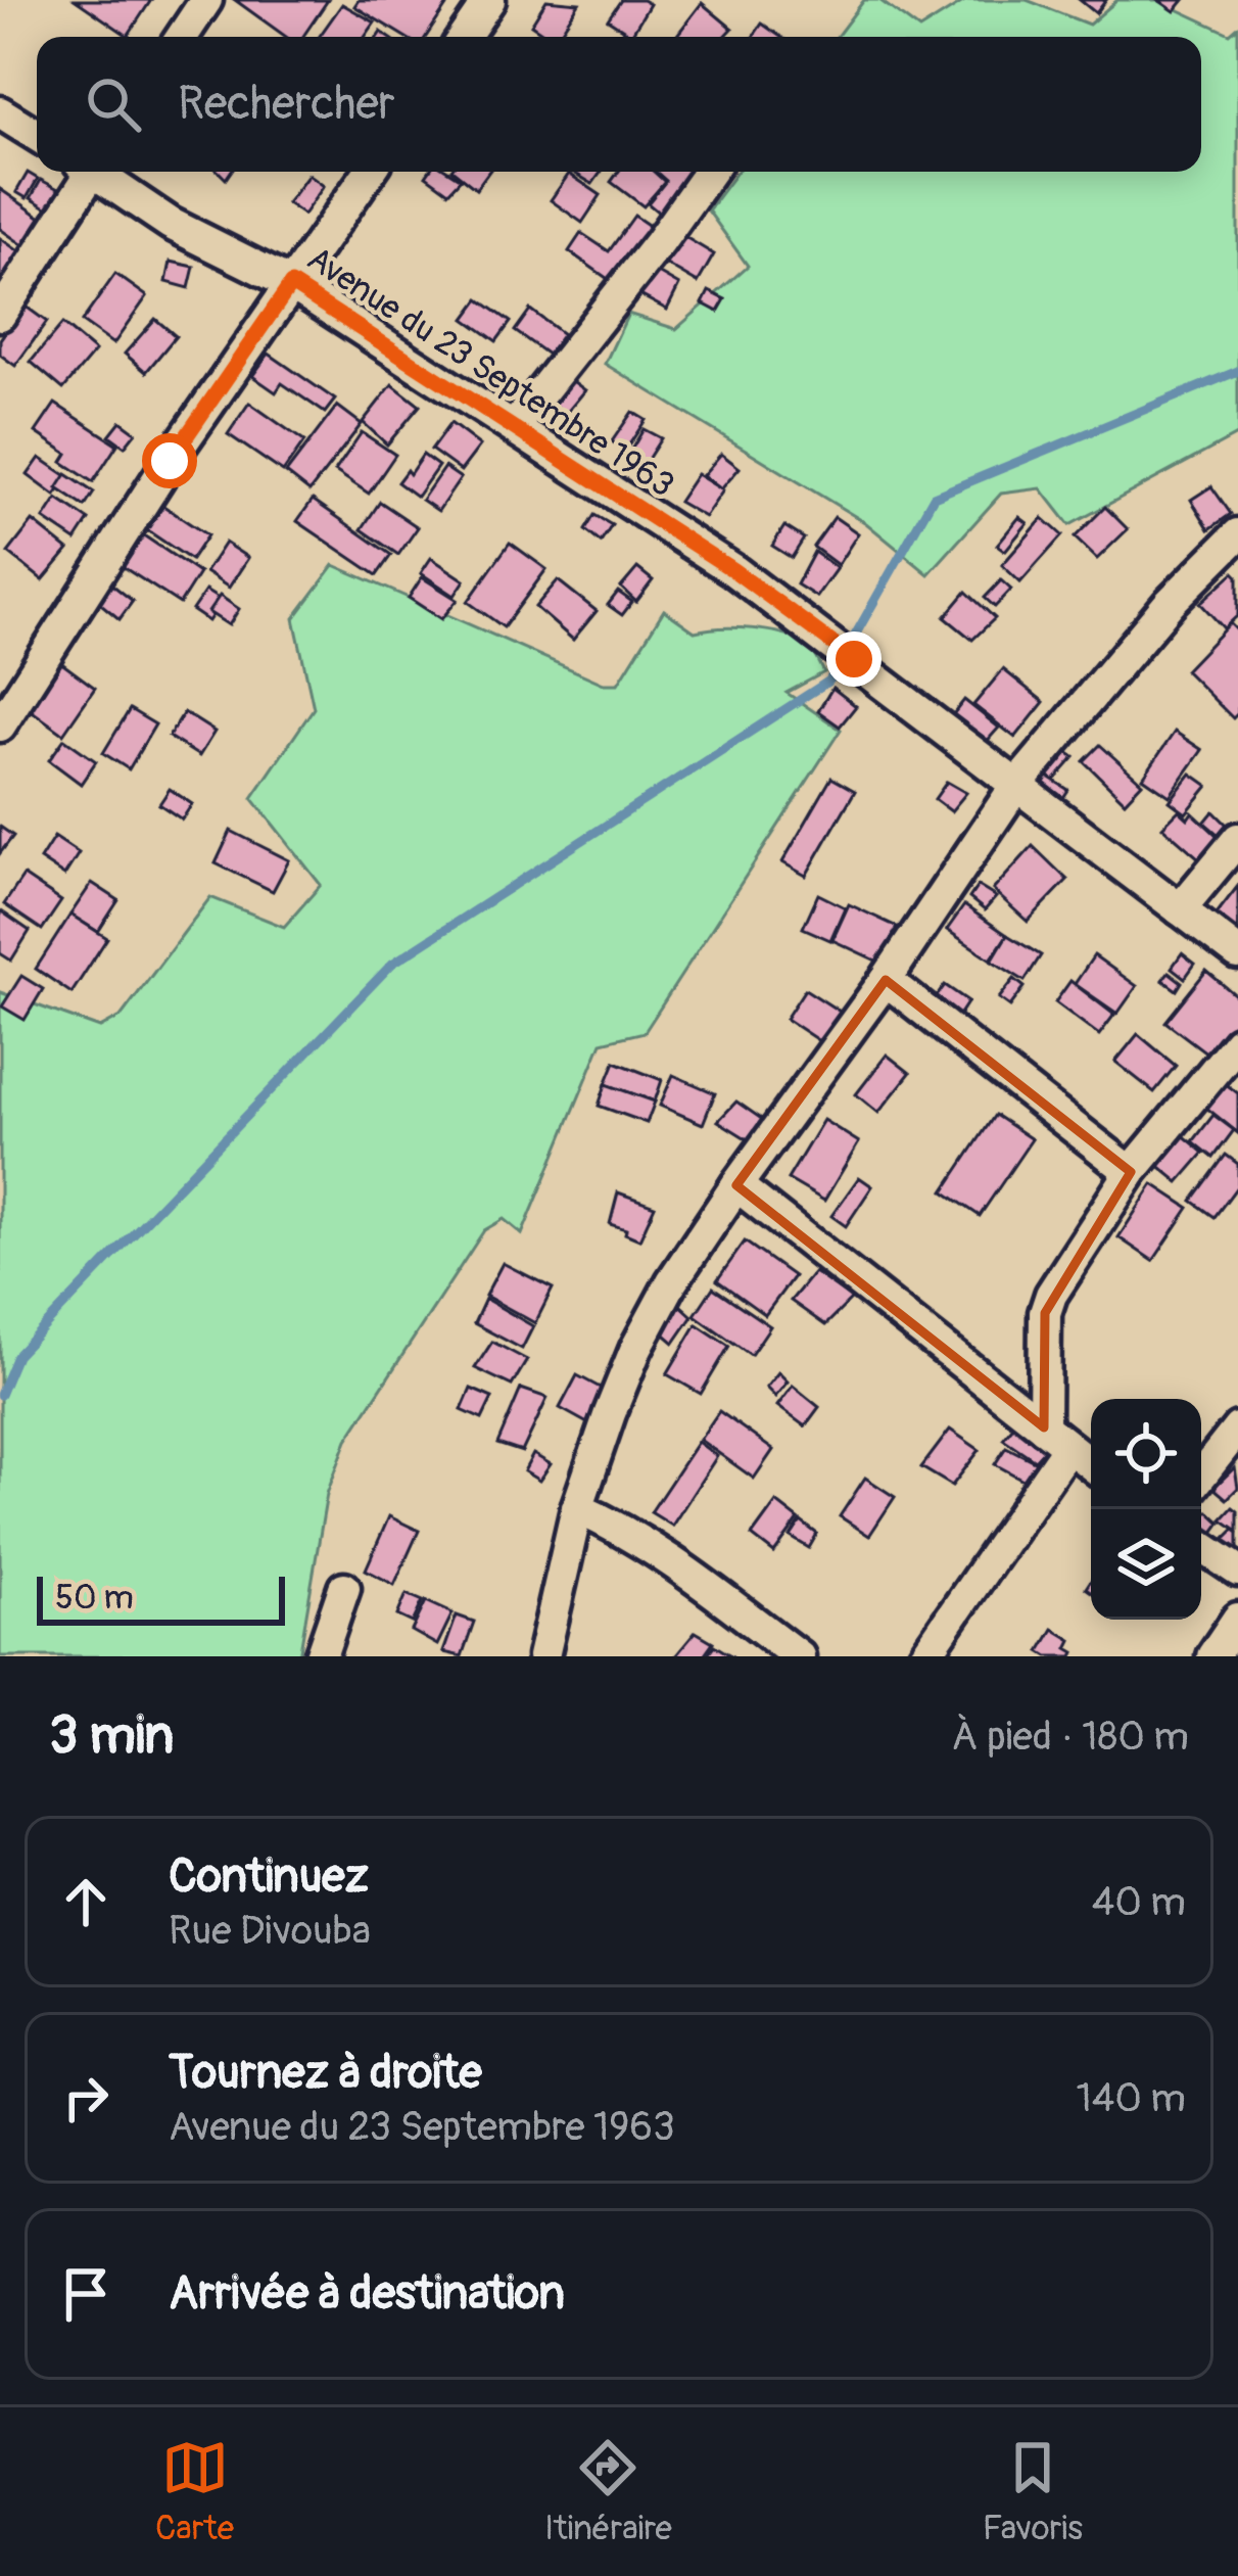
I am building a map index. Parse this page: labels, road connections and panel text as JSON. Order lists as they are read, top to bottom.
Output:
{
  "streets": {
    "street": ["Avenue du 23 Septembre 1963"]
  },
  "scale_bar": "50 m",
  "page": {
    "search": "Rechercher",
    "scale": "50 m",
    "heading": ["3 min", "À pied · 180 m"],
    "list": [
      ["Continuez", "Rue Divouba", "40 m"],
      ["Tournez à droite", "Avenue du 23 Septembre 1963", "140 m"],
      "Arrivée à destination"
    ],
    "nav": ["Carte", "Itinéraire", "Favoris"]
  }
}
